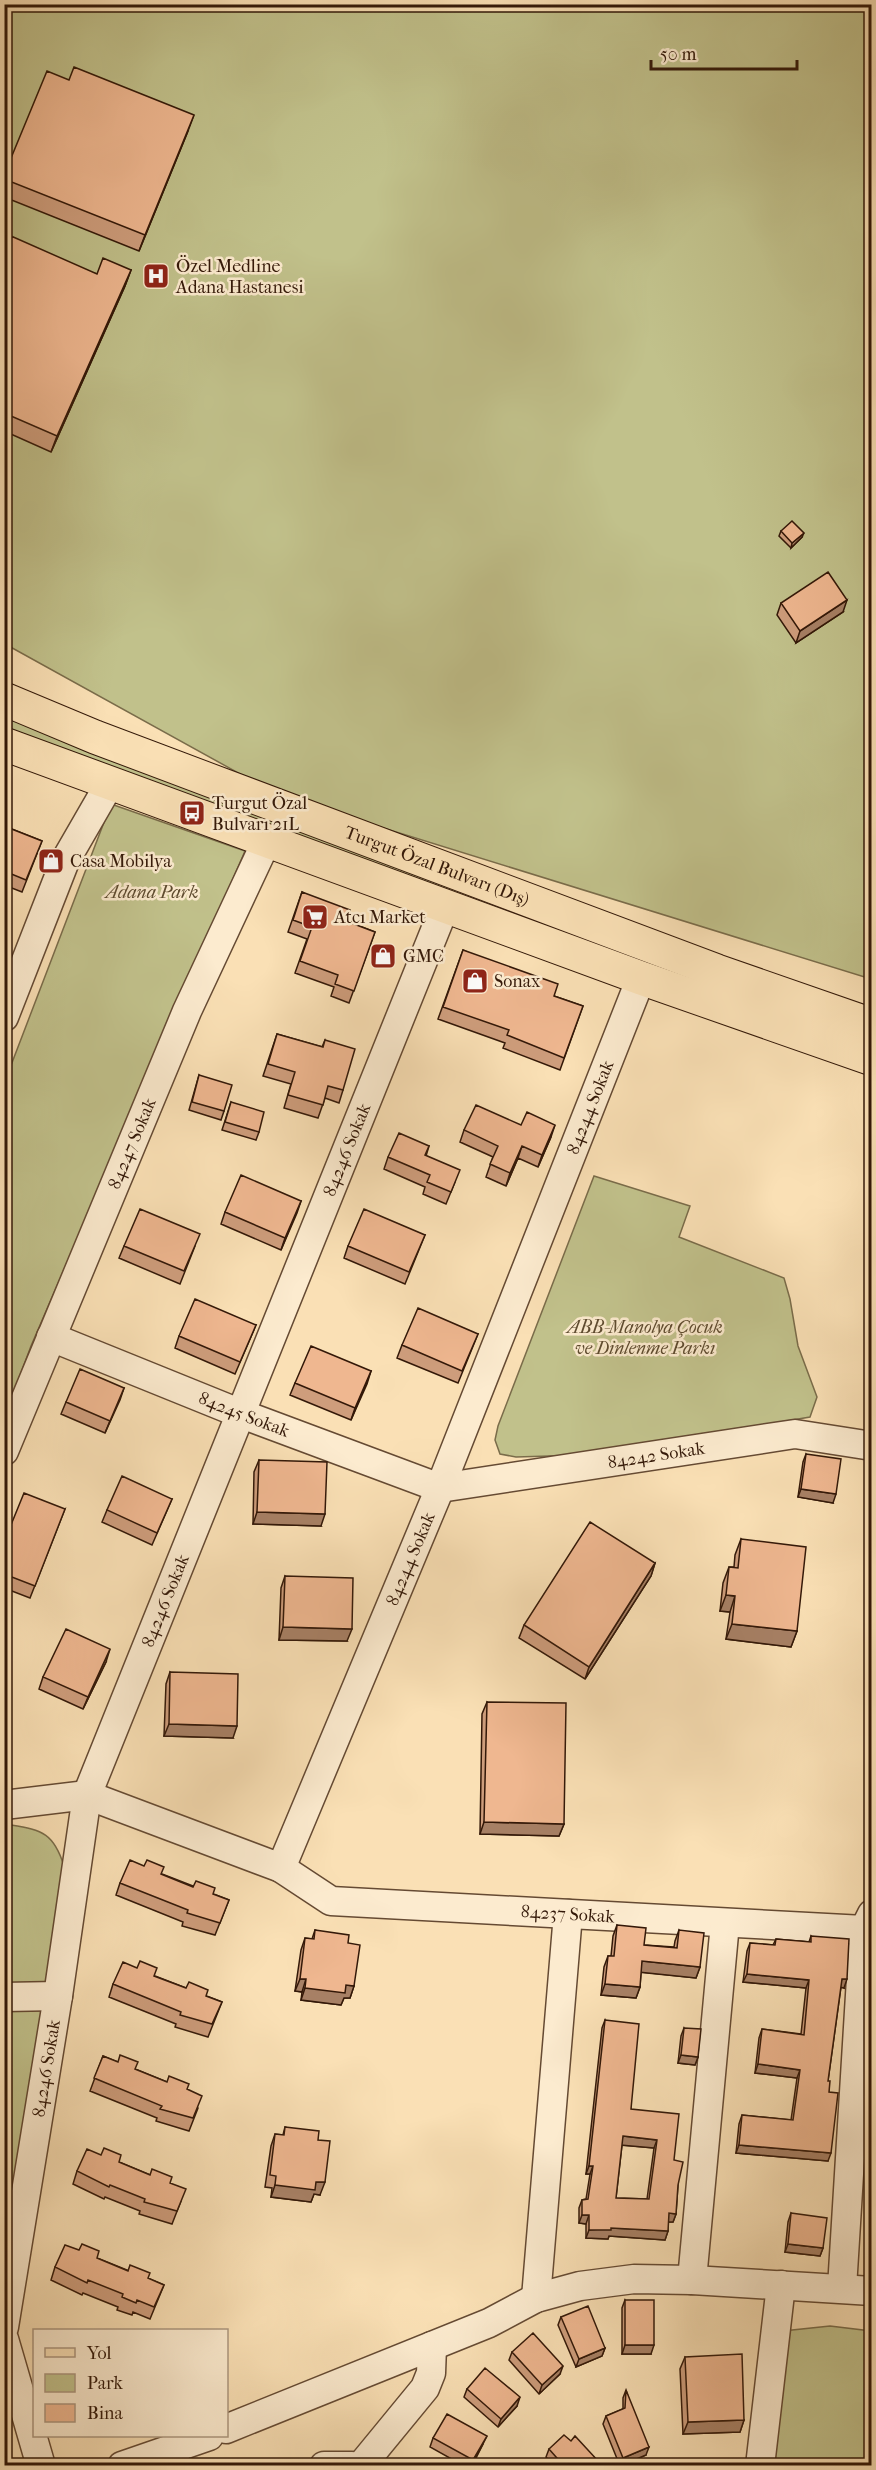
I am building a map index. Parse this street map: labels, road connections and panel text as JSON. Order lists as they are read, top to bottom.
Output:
{
  "streets": {
    "main road": ["Turgut Özal Bulvarı (Dış)"],
    "street": [
      "84244 Sokak",
      "84247 Sokak",
      "84246 Sokak",
      "84245 Sokak",
      "84242 Sokak",
      "84237 Sokak"
    ]
  },
  "crossings": [
    ["Turgut Özal Bulvarı (Dış)", "84244 Sokak"],
    ["Turgut Özal Bulvarı (Dış)", "84247 Sokak"],
    ["Turgut Özal Bulvarı (Dış)", "84246 Sokak"],
    ["84244 Sokak", "84245 Sokak"],
    ["84244 Sokak", "84242 Sokak"],
    ["84244 Sokak", "84237 Sokak"],
    ["84247 Sokak", "84245 Sokak"],
    ["84246 Sokak", "84245 Sokak"],
    ["84245 Sokak", "84242 Sokak"]
  ],
  "parks": ["Adana Park", "ABB-Manolya Çocuk ve Dinlenme Parkı"],
  "places": {
    "hospital": ["Özel Medline Adana Hastanesi"],
    "bus stop": ["Turgut Özal Bulvarı 21L"],
    "shop": ["Casa Mobilya", "GMC", "Sonax"],
    "supermarket": ["Atcı Market"]
  },
  "legend": ["Yol", "Park", "Bina"],
  "scale_bar": "50 m"
}
